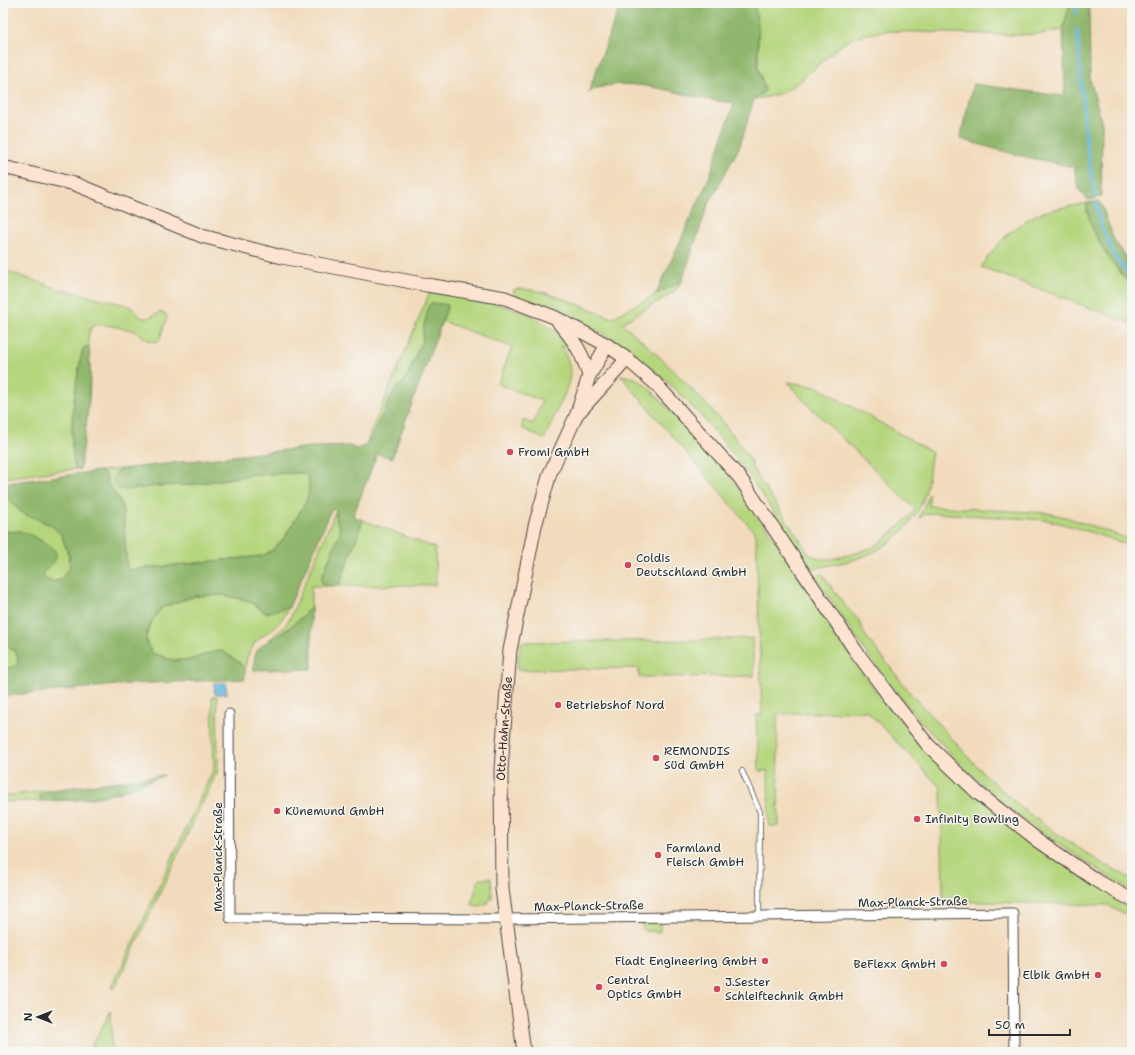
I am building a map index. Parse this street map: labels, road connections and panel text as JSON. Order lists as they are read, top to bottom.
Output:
{
  "streets": {
    "street": ["Otto-Hahn-Straße", "Max-Planck-Straße"]
  },
  "crossings": [
    ["Otto-Hahn-Straße", "Max-Planck-Straße"]
  ],
  "places": [
    "Fromi GmbH",
    "Coldis Deutschland GmbH",
    "Betriebshof Nord",
    "REMONDIS Süd GmbH",
    "Künemund GmbH",
    "Infinity Bowling",
    "Farmland Fleisch GmbH",
    "Fladt Engineering GmbH",
    "BeFlexx GmbH",
    "Elbik GmbH",
    "Central Optics GmbH",
    "J.Sester Schleiftechnik GmbH"
  ],
  "scale_bar": "50 m",
  "north": "left"
}
